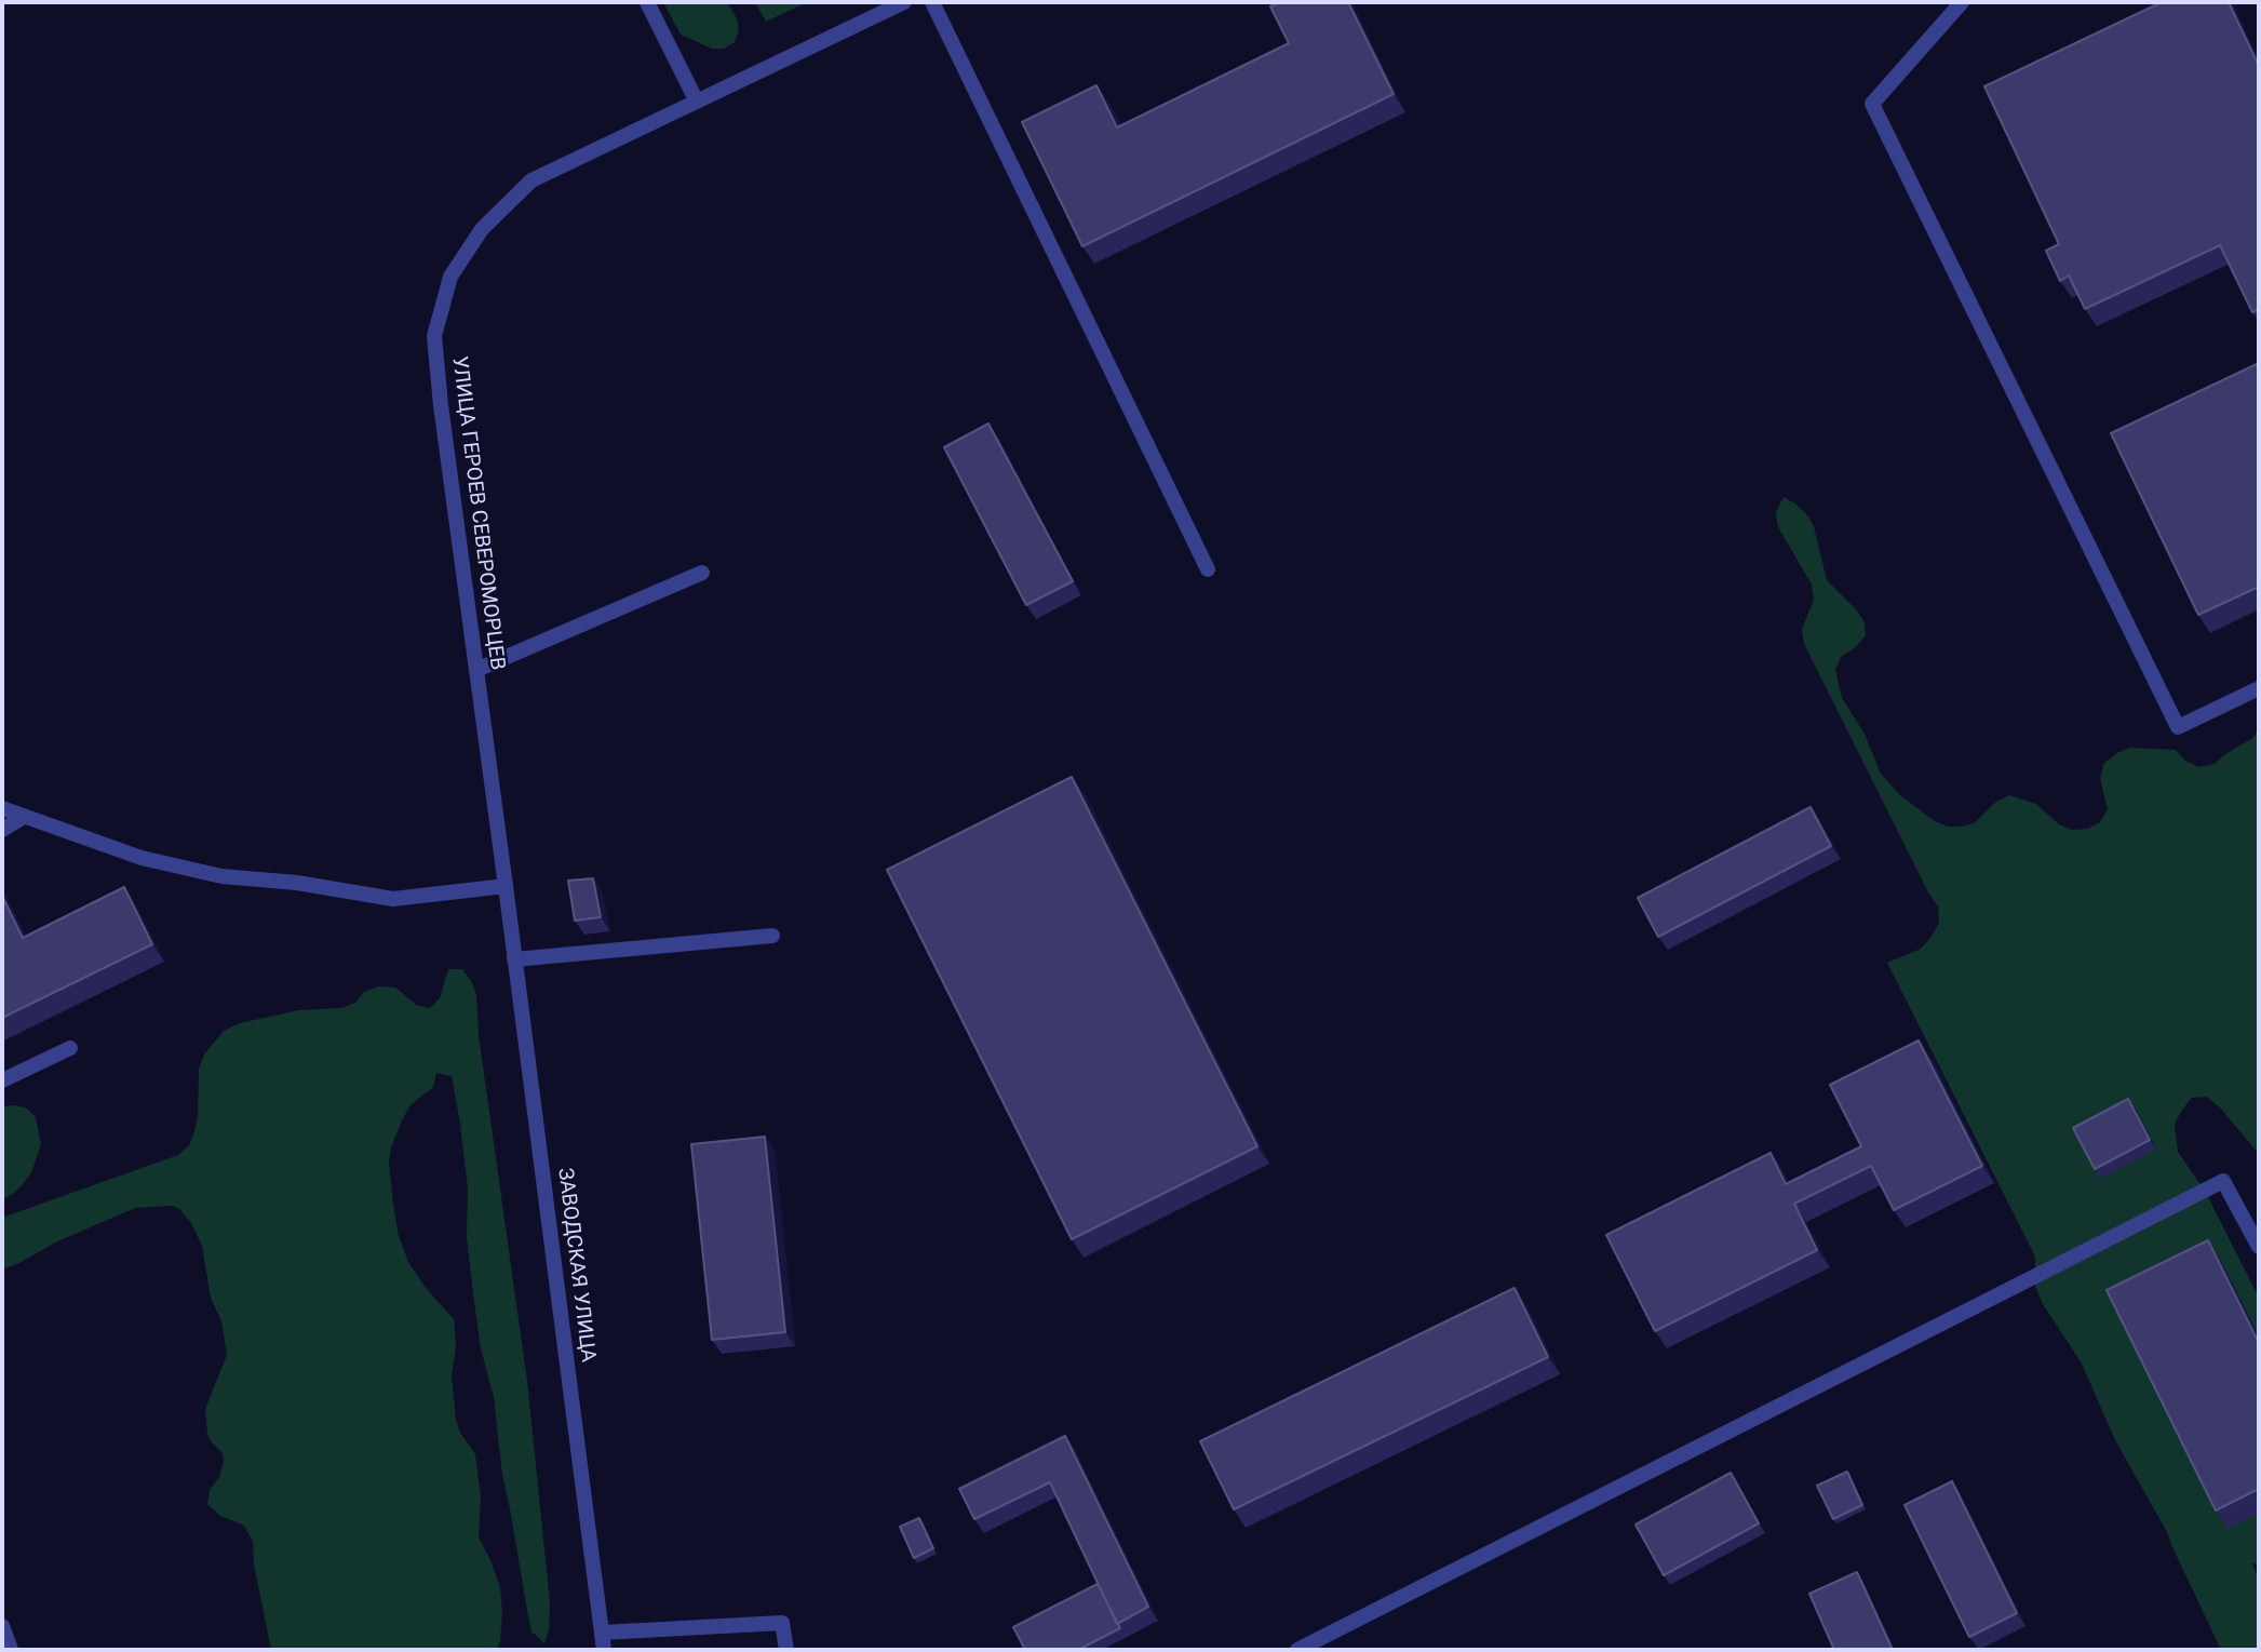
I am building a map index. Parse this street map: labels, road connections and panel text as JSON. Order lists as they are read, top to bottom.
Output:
{
  "streets": {
    "street": ["УЛИЦА ГЕРОЕВ СЕВЕРОМОРЦЕВ", "ЗАВОДСКАЯ УЛИЦА"]
  },
  "crossings": [
    ["УЛИЦА ГЕРОЕВ СЕВЕРОМОРЦЕВ", "ЗАВОДСКАЯ УЛИЦА"]
  ]
}
